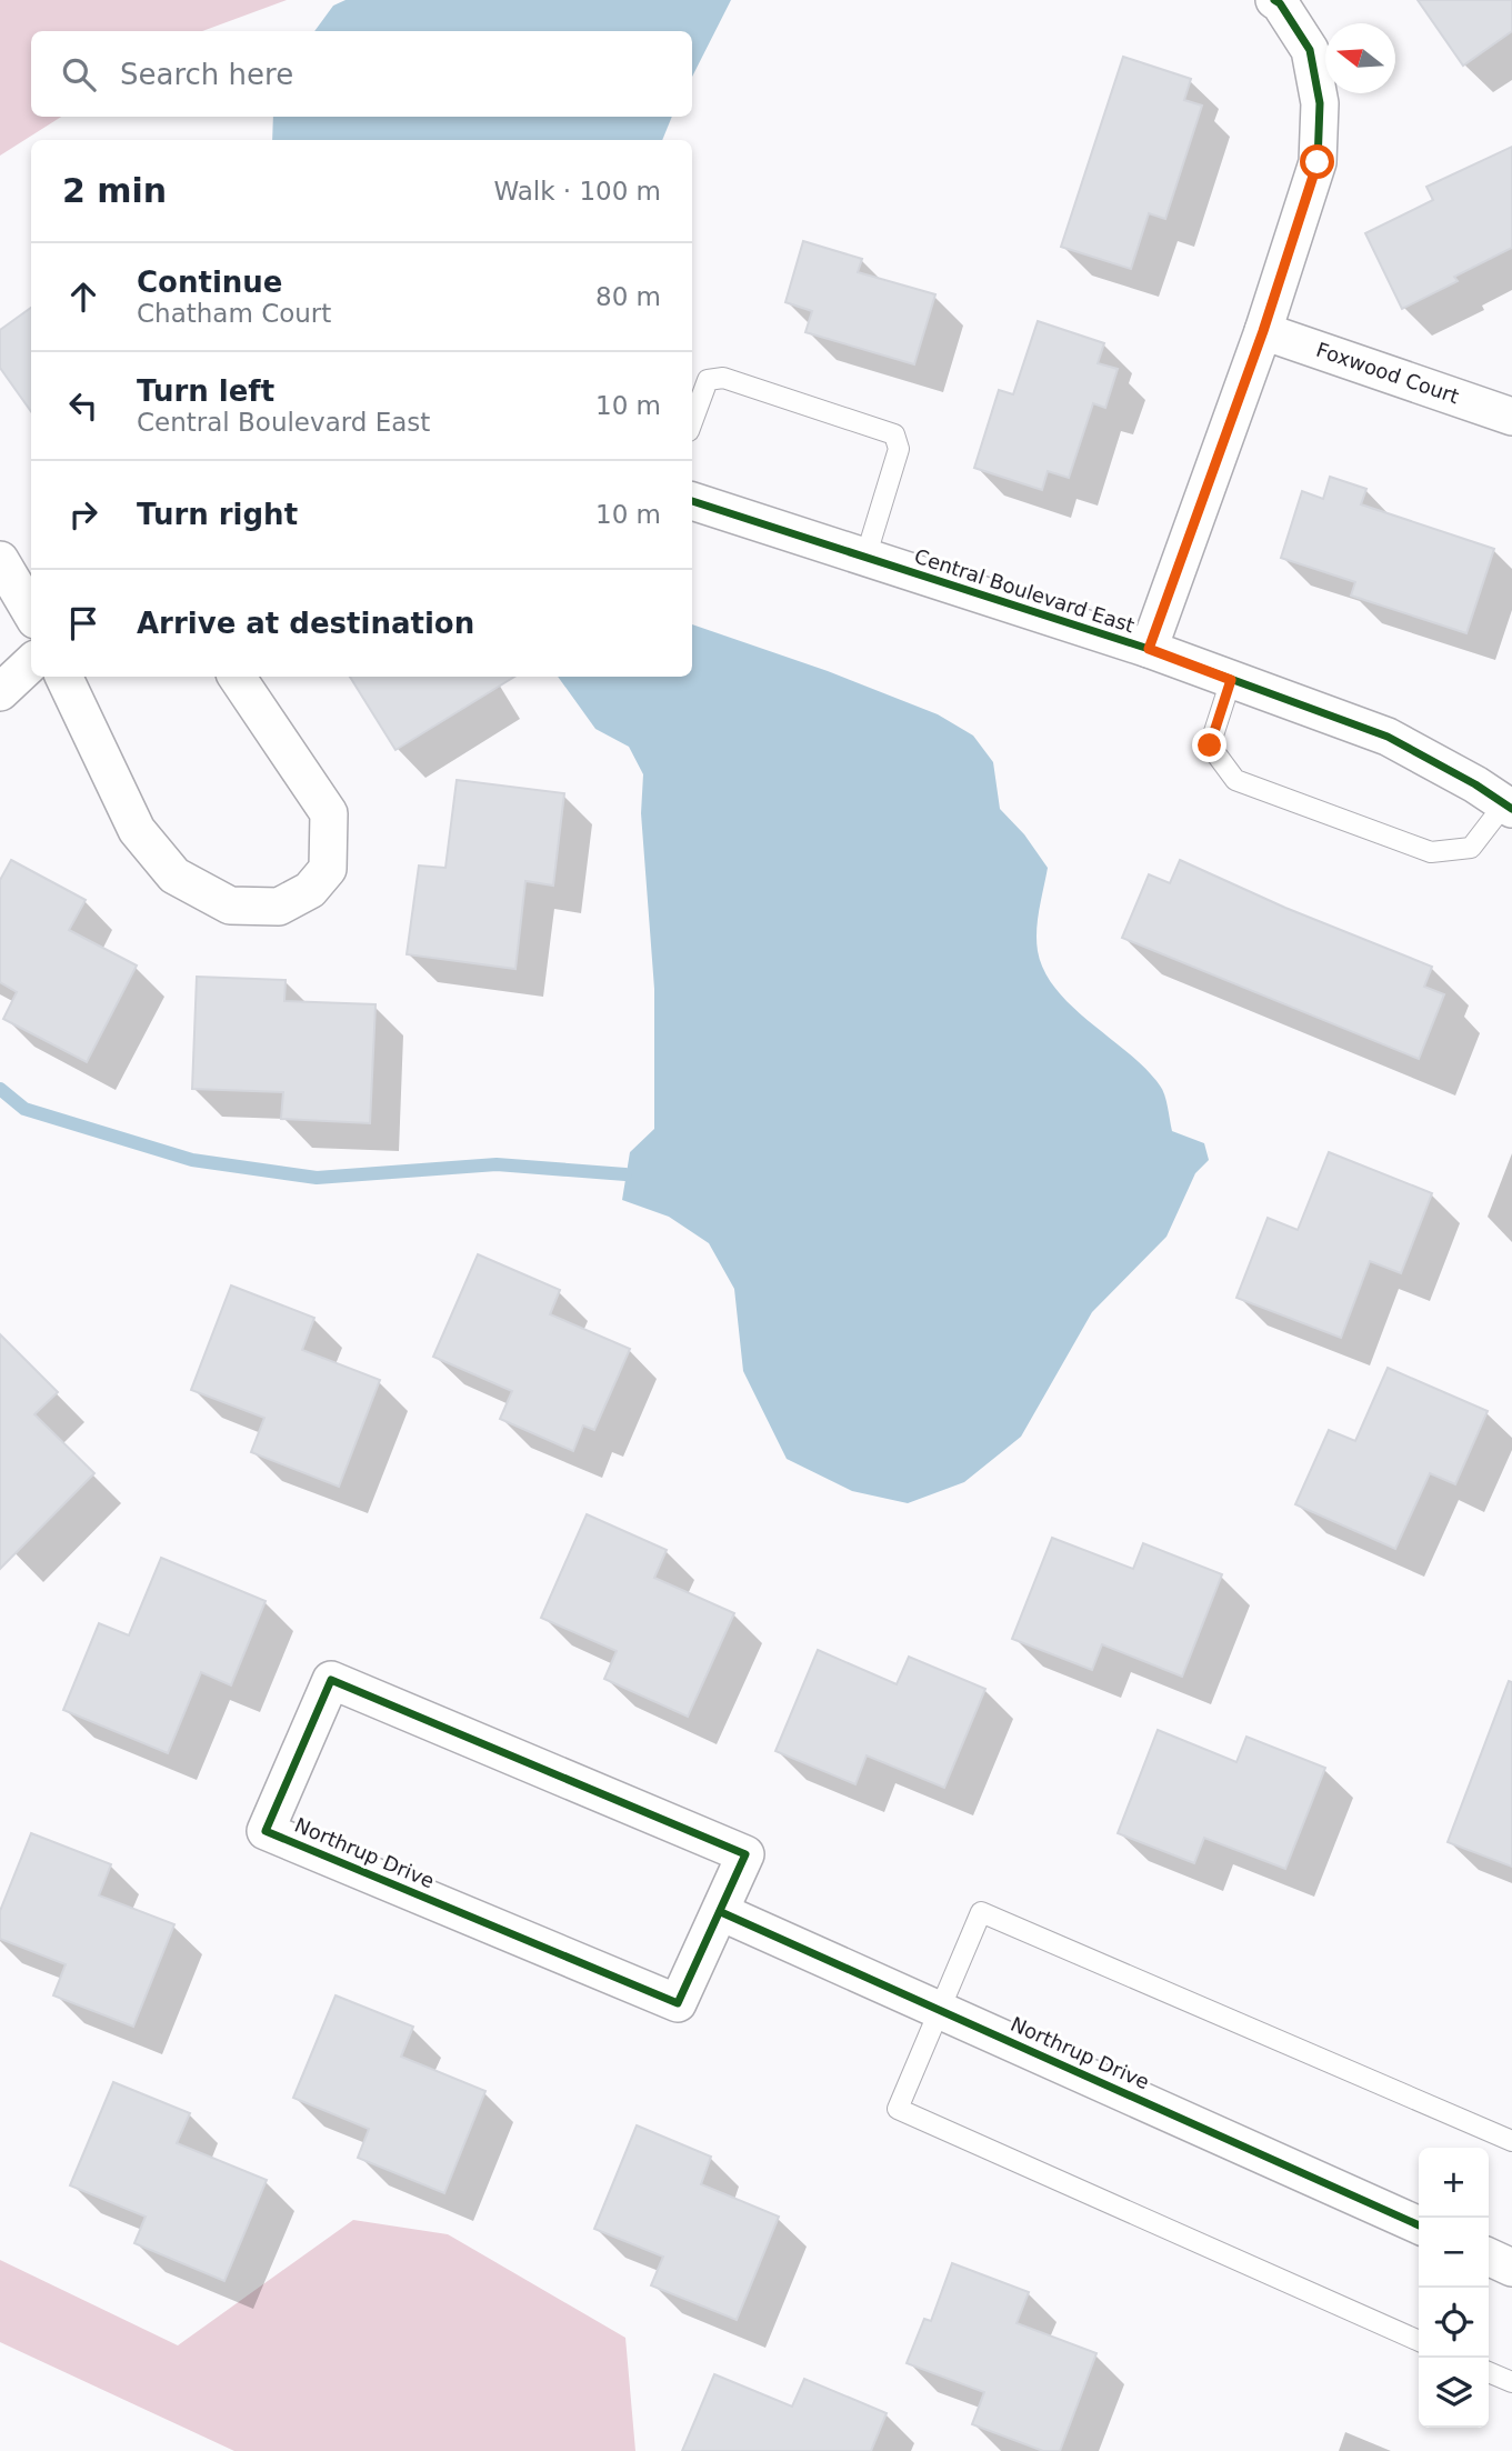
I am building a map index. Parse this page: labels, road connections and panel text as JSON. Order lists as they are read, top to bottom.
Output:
{
  "streets": {
    "street": ["Foxwood Court", "Central Boulevard East", "Northrup Drive"]
  },
  "north": "left",
  "page": {
    "search": "Search here",
    "heading": ["2 min", "Walk · 100 m"],
    "list": [
      ["Continue", "Chatham Court", "80 m"],
      ["Turn left", "Central Boulevard East", "10 m"],
      ["Turn right", "10 m"],
      "Arrive at destination"
    ],
    "map_buttons": ["+", "−"]
  }
}
